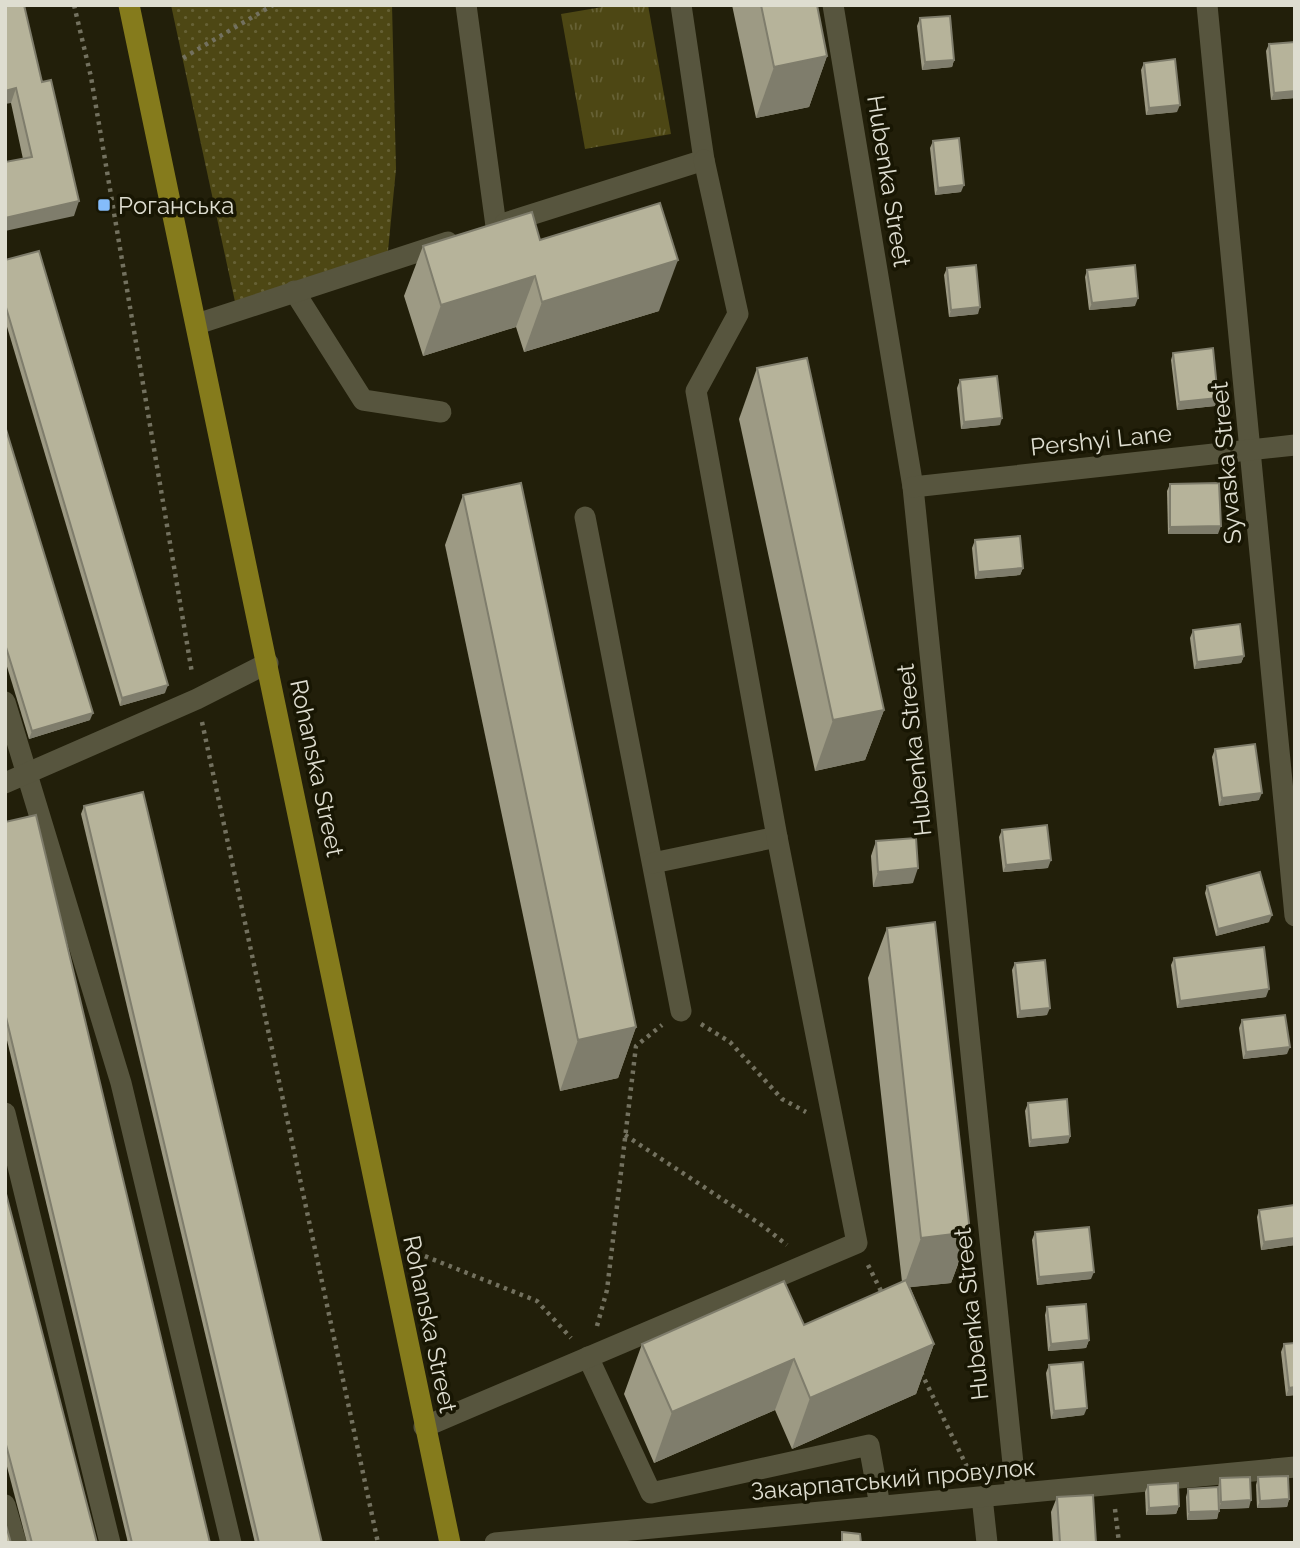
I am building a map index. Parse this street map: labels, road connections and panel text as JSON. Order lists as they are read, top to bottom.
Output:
{
  "streets": {
    "main road": ["Rohanska Street"],
    "street": [
      "Hubenka Street",
      "Pershyi Lane",
      "Syvaska Street",
      "Закарпатський провулок"
    ]
  },
  "crossings": [
    ["Hubenka Street", "Pershyi Lane"],
    ["Hubenka Street", "Закарпатський провулок"],
    ["Pershyi Lane", "Syvaska Street"]
  ],
  "places": {
    "transit": ["Роганська"]
  }
}
